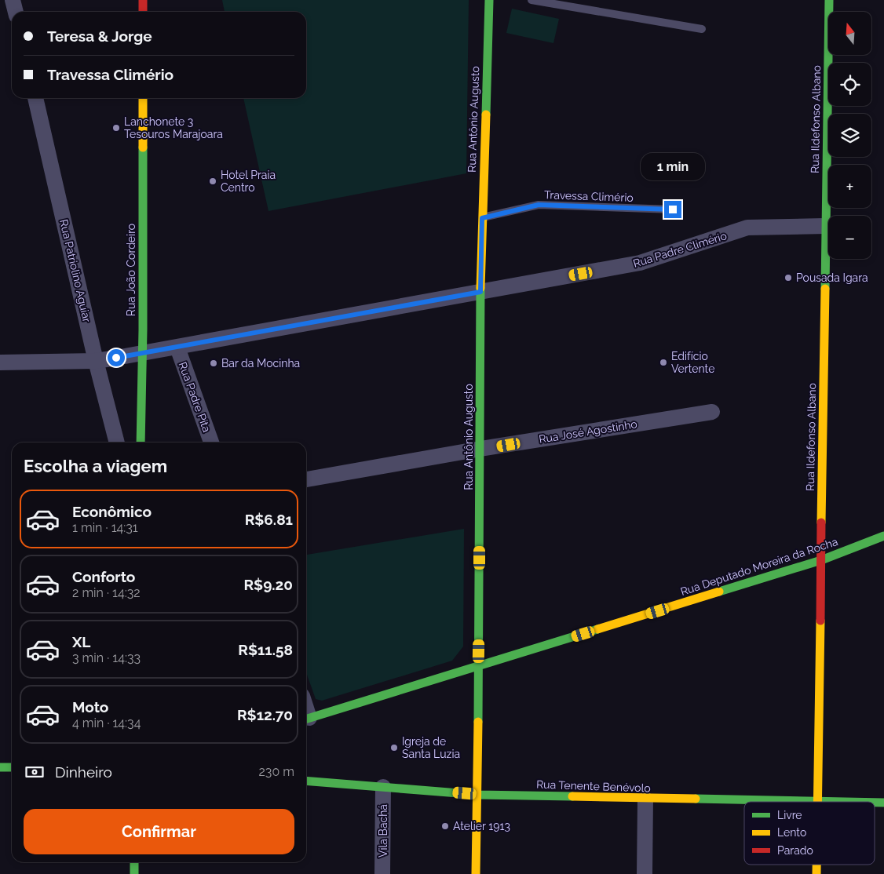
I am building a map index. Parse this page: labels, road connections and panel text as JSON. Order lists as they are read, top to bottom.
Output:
{
  "streets": {
    "street": [
      "Rua Antônio Augusto",
      "Rua Ildefonso Albano",
      "Rua Padre Climério",
      "Rua João Cordeiro",
      "Rua Patriolino Aguiar",
      "Rua Padre Pita",
      "Rua José Agostinho",
      "Rua Deputado Moreira da Rocha",
      "Rua Tenente Benévolo",
      "Vila Bachá"
    ],
    "lane": ["Travessa Climério"]
  },
  "crossings": [
    ["Rua Antônio Augusto", "Travessa Climério"],
    ["Rua Antônio Augusto", "Rua Padre Climério"],
    ["Rua Antônio Augusto", "Rua José Agostinho"],
    ["Rua Antônio Augusto", "Rua Deputado Moreira da Rocha"],
    ["Rua Antônio Augusto", "Rua Tenente Benévolo"],
    ["Rua Ildefonso Albano", "Rua Padre Climério"],
    ["Rua Ildefonso Albano", "Rua Deputado Moreira da Rocha"],
    ["Rua Ildefonso Albano", "Rua Tenente Benévolo"],
    ["Rua Padre Climério", "Rua João Cordeiro"],
    ["Rua Padre Climério", "Rua Patriolino Aguiar"],
    ["Rua Padre Climério", "Rua Padre Pita"],
    ["Rua Tenente Benévolo", "Vila Bachá"]
  ],
  "places": [
    "Lanchonete 3 Tesouros Marajoara",
    "Hotel Praia Centro",
    "Pousada Igara",
    "Edifício Vertente",
    "Bar da Mocinha",
    "Igreja de Santa Luzia",
    "Atelier 1913"
  ],
  "legend": ["Livre", "Lento", "Parado"],
  "north": "top",
  "page": {
    "map_buttons": ["+", "−"],
    "banner": ["Teresa & Jorge", "Travessa Climério"],
    "bubble": "1 min",
    "heading": "Escolha a viagem",
    "list": [
      {
        "name": "Econômico",
        "note": "1 min · 14:31",
        "value": "R$6.81"
      },
      {
        "name": "Conforto",
        "note": "2 min · 14:32",
        "value": "R$9.20"
      },
      {
        "name": "XL",
        "note": "3 min · 14:33",
        "value": "R$11.58"
      },
      {
        "name": "Moto",
        "note": "4 min · 14:34",
        "value": "R$12.70"
      }
    ],
    "pay": ["Dinheiro", "230 m"],
    "buttons": "Confirmar"
  }
}
